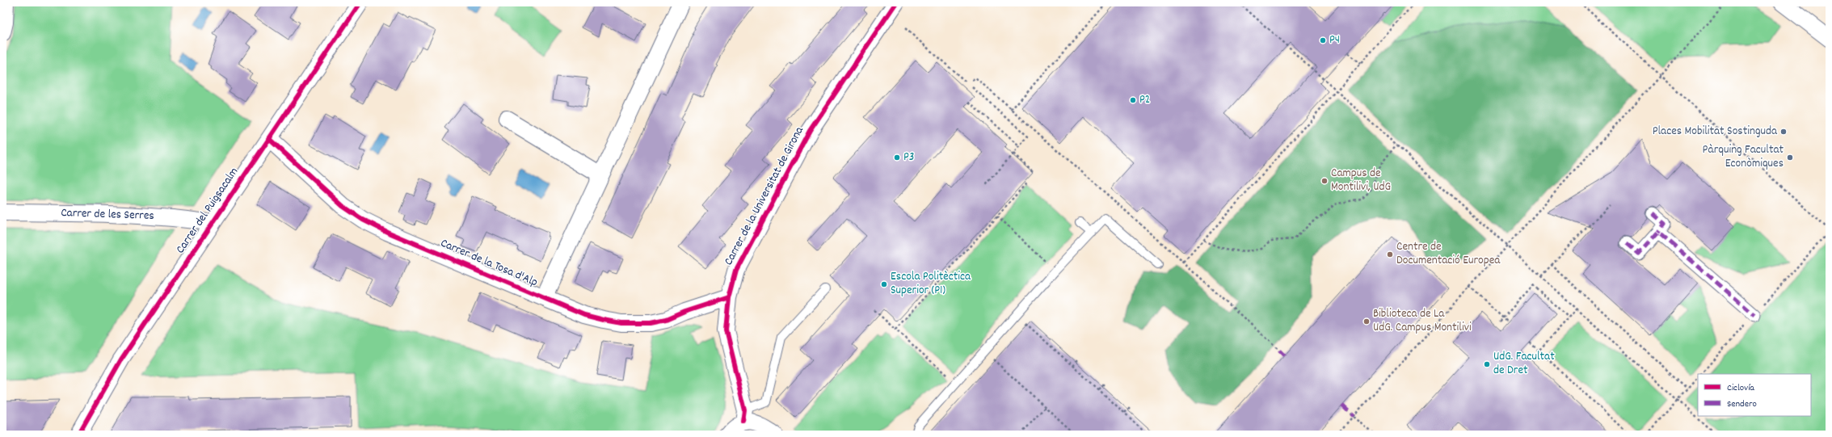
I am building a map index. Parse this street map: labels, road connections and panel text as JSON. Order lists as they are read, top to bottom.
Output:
{
  "streets": {
    "street": [
      "Carrer de la Universitat de Girona",
      "Carrer del Puigsacalm",
      "Carrer de les Serres",
      "Carrer de la Tosa d'Alp"
    ]
  },
  "crossings": [
    ["Carrer de la Universitat de Girona", "Carrer de la Tosa d'Alp"],
    ["Carrer del Puigsacalm", "Carrer de les Serres"],
    ["Carrer del Puigsacalm", "Carrer de la Tosa d'Alp"]
  ],
  "places": [
    "P4",
    "P2",
    "Places Mobilitat Sostinguda",
    "P3",
    "Pàrquing Facultat Econòmiques",
    "Campus de Montilivi, UdG",
    "Centre de Documentació Europea",
    "Escola Politèctica Superior (P1)",
    "Biblioteca de La UdG. Campus Montilivi",
    "UdG. Facultat de Dret"
  ],
  "legend": ["Ciclovía", "Sendero"]
}
